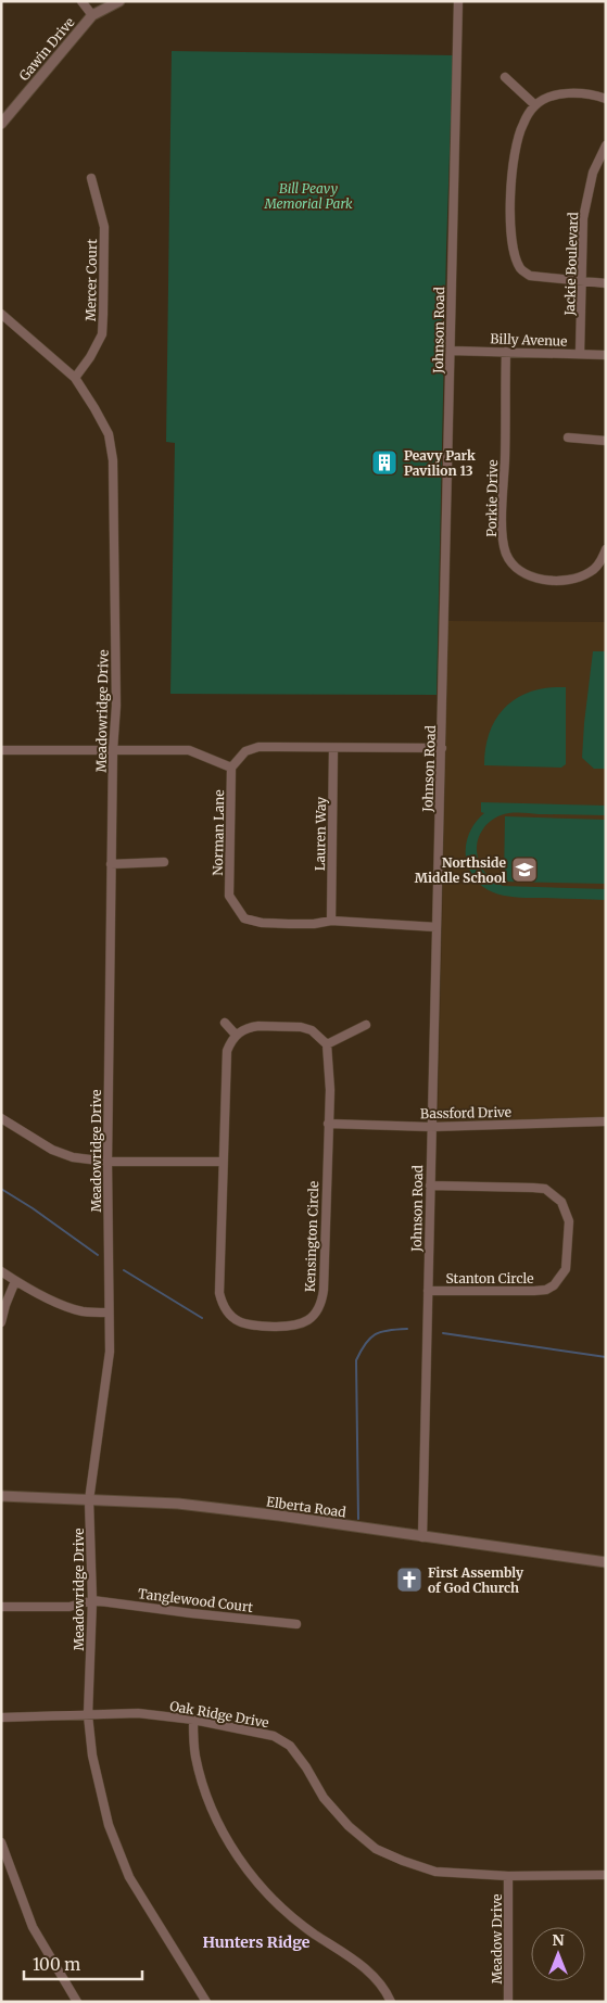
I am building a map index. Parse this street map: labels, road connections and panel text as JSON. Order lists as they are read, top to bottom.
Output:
{
  "streets": {
    "street": [
      "Gawin Drive",
      "Jackie Boulevard",
      "Mercer Court",
      "Johnson Road",
      "Billy Avenue",
      "Porkie Drive",
      "Meadowridge Drive",
      "Norman Lane",
      "Lauren Way",
      "Bassford Drive",
      "Kensington Circle",
      "Stanton Circle",
      "Elberta Road",
      "Tanglewood Court",
      "Oak Ridge Drive",
      "Meadow Drive"
    ]
  },
  "crossings": [
    ["Jackie Boulevard", "Billy Avenue"],
    ["Mercer Court", "Meadowridge Drive"],
    ["Johnson Road", "Billy Avenue"],
    ["Johnson Road", "Norman Lane"],
    ["Johnson Road", "Bassford Drive"],
    ["Johnson Road", "Stanton Circle"],
    ["Johnson Road", "Elberta Road"],
    ["Billy Avenue", "Porkie Drive"],
    ["Meadowridge Drive", "Elberta Road"],
    ["Meadowridge Drive", "Tanglewood Court"],
    ["Meadowridge Drive", "Oak Ridge Drive"],
    ["Norman Lane", "Lauren Way"],
    ["Bassford Drive", "Kensington Circle"],
    ["Oak Ridge Drive", "Meadow Drive"]
  ],
  "districts": ["Hunters Ridge"],
  "parks": ["Bill Peavy Memorial Park"],
  "places": {
    "building": ["Peavy Park Pavilion 13"],
    "school or university": ["Northside Middle School"],
    "church": ["First Assembly of God Church"]
  },
  "scale_bar": "100 m",
  "north": "top"
}
